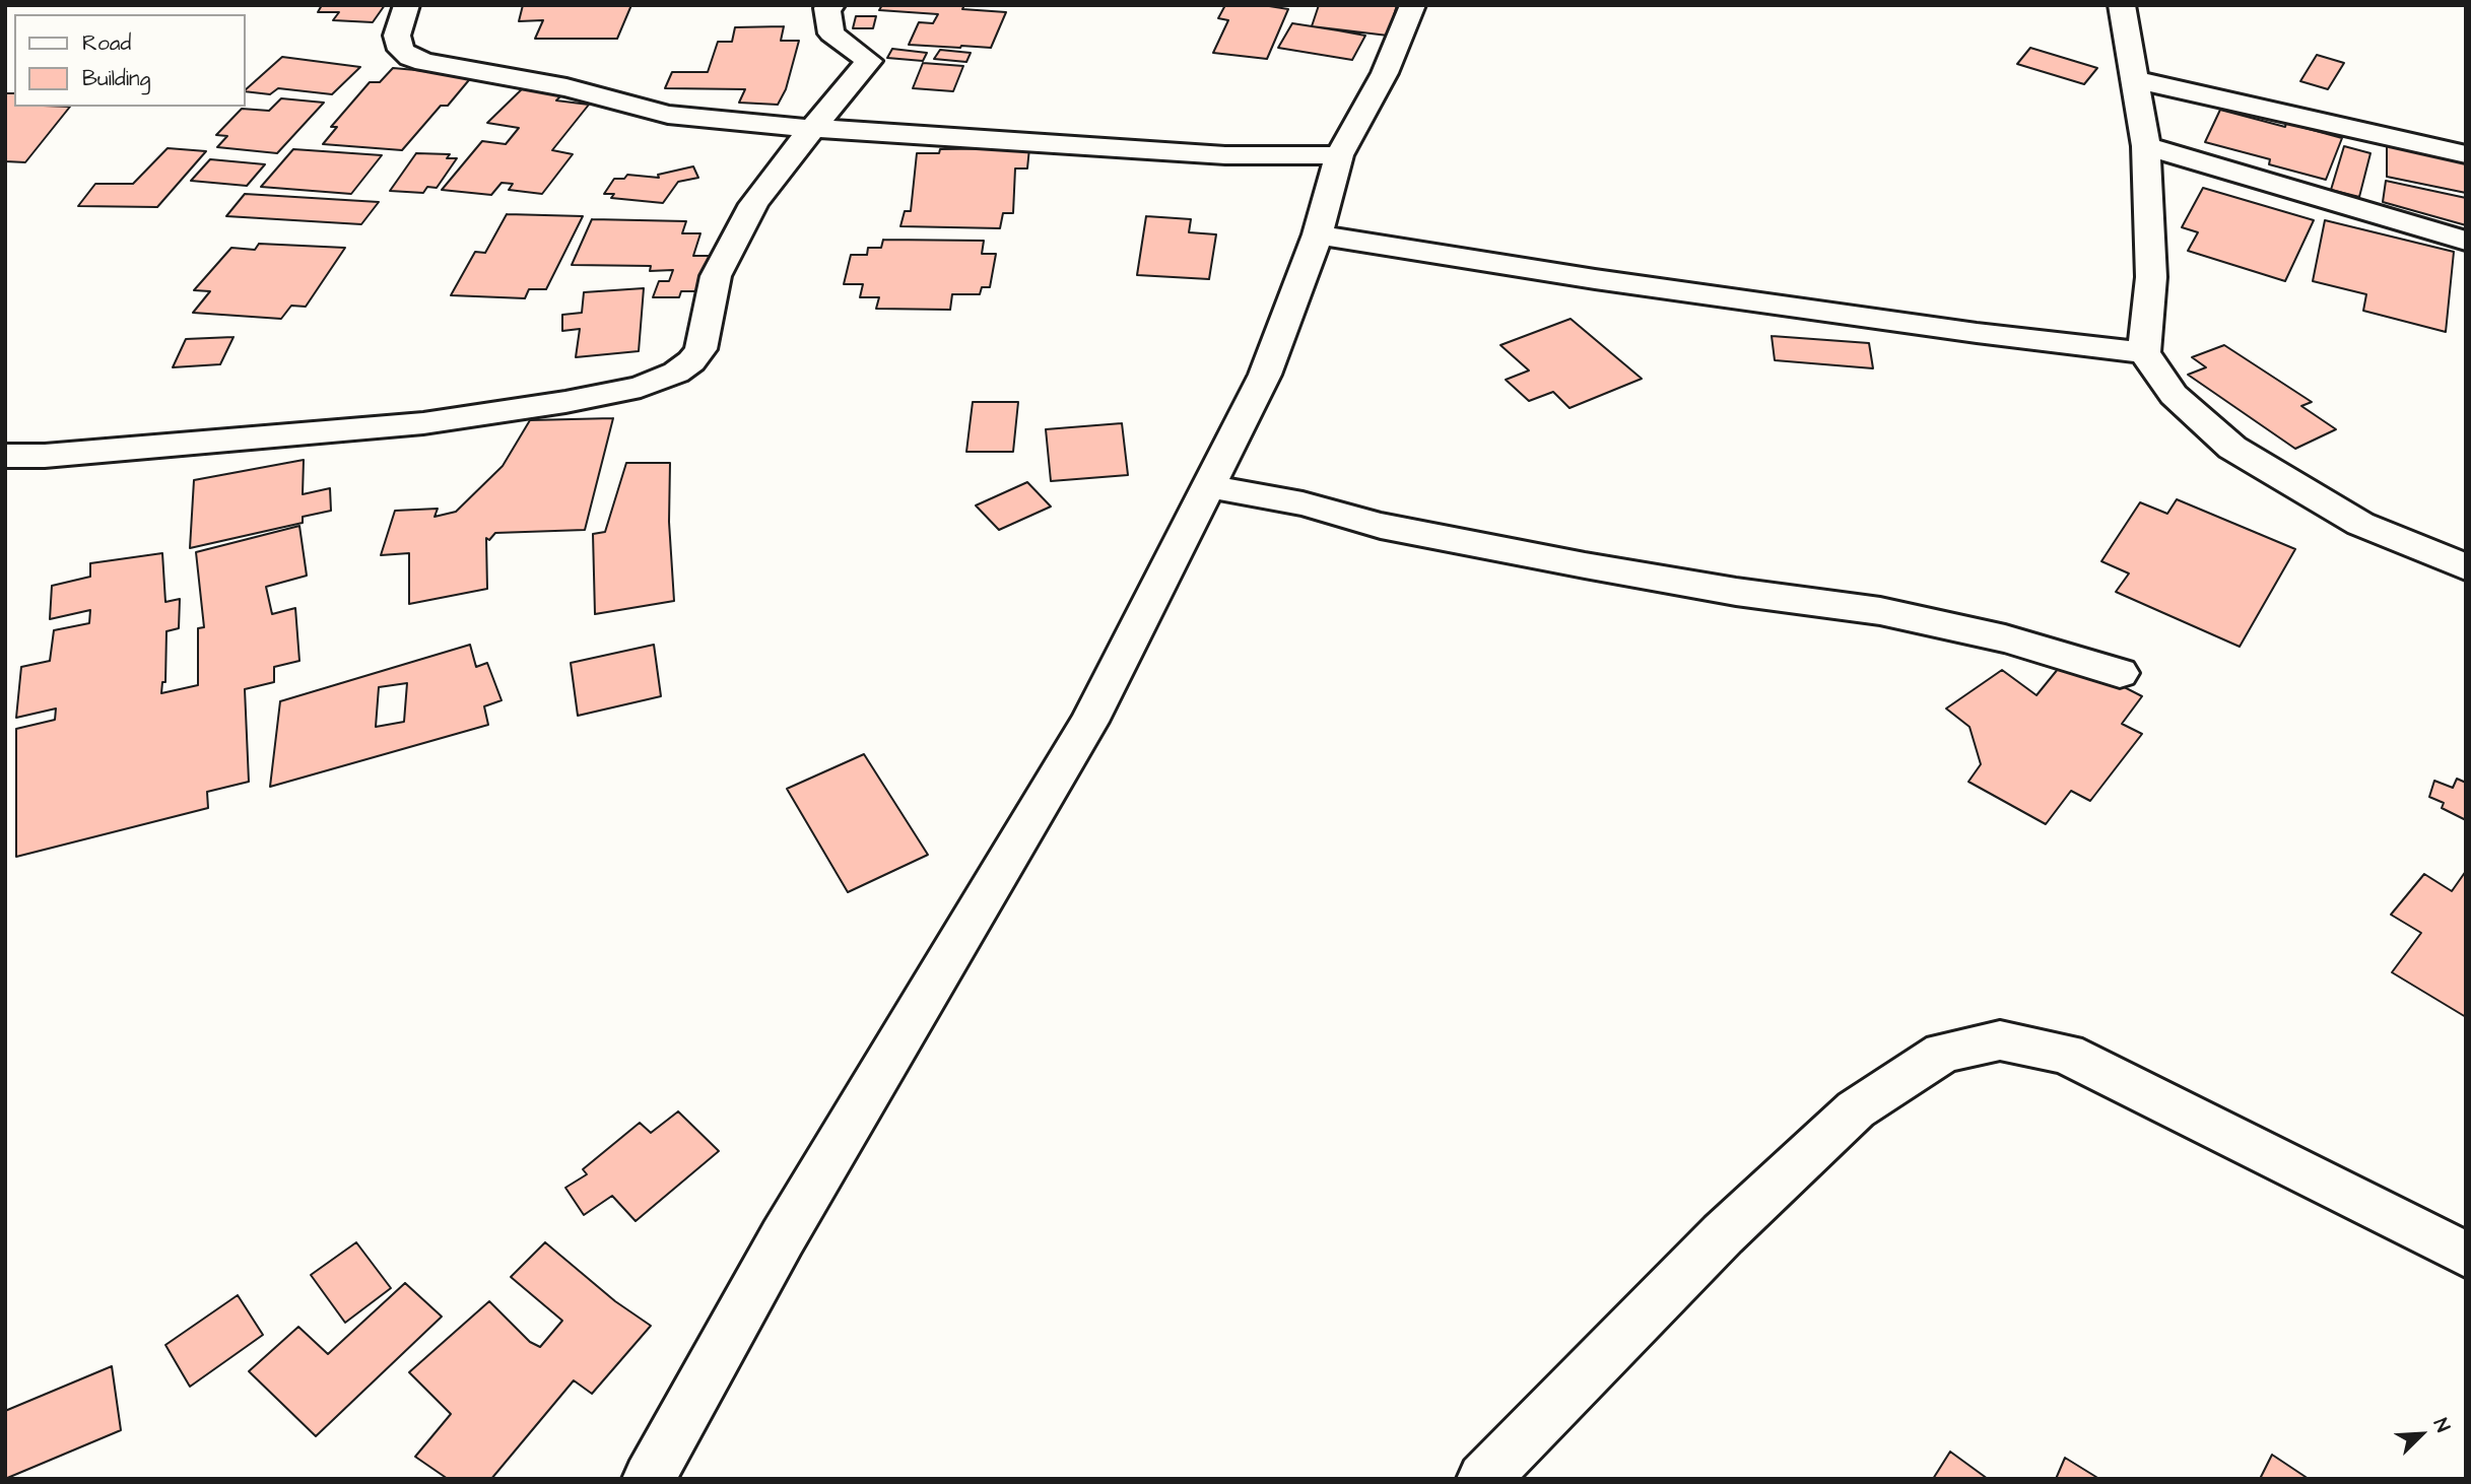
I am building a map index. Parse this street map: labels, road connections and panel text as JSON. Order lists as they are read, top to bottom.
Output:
{
  "legend": ["Road", "Building"],
  "north": "top right"
}
